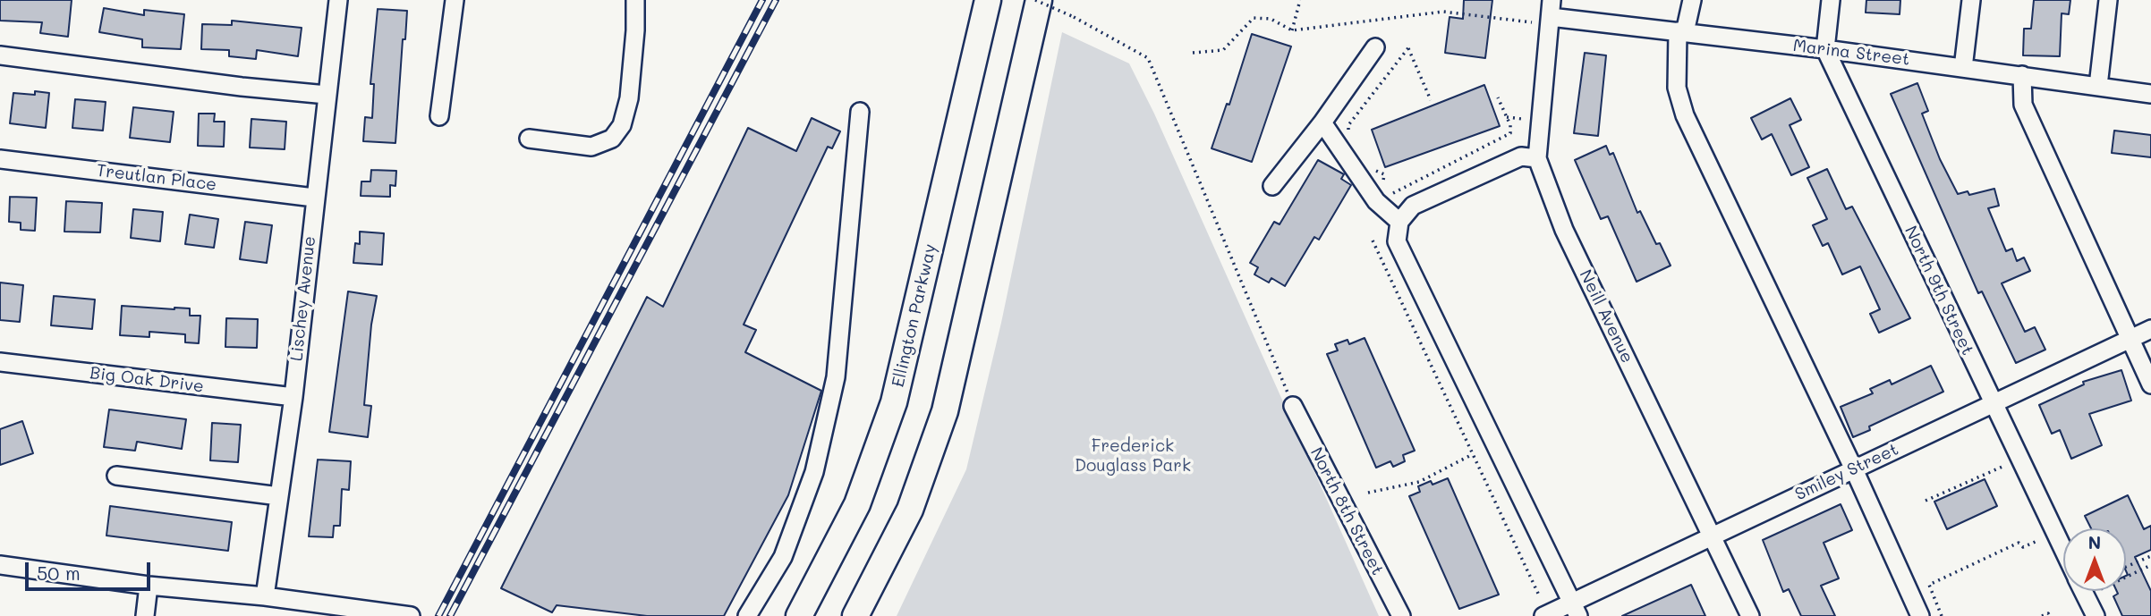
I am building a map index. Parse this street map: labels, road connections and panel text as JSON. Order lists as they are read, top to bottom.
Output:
{
  "streets": {
    "highway": ["Ellington Parkway"],
    "street": [
      "Marina Street",
      "Treutlan Place",
      "North 9th Street",
      "Lischey Avenue",
      "Neill Avenue",
      "Big Oak Drive",
      "Smiley Street",
      "North 8th Street"
    ]
  },
  "crossings": [
    ["Marina Street", "North 9th Street"],
    ["Marina Street", "Neill Avenue"],
    ["Treutlan Place", "Lischey Avenue"],
    ["North 9th Street", "Smiley Street"],
    ["Lischey Avenue", "Big Oak Drive"],
    ["Neill Avenue", "Smiley Street"]
  ],
  "parks": ["Frederick Douglass Park"],
  "scale_bar": "50 m",
  "north": "top"
}
